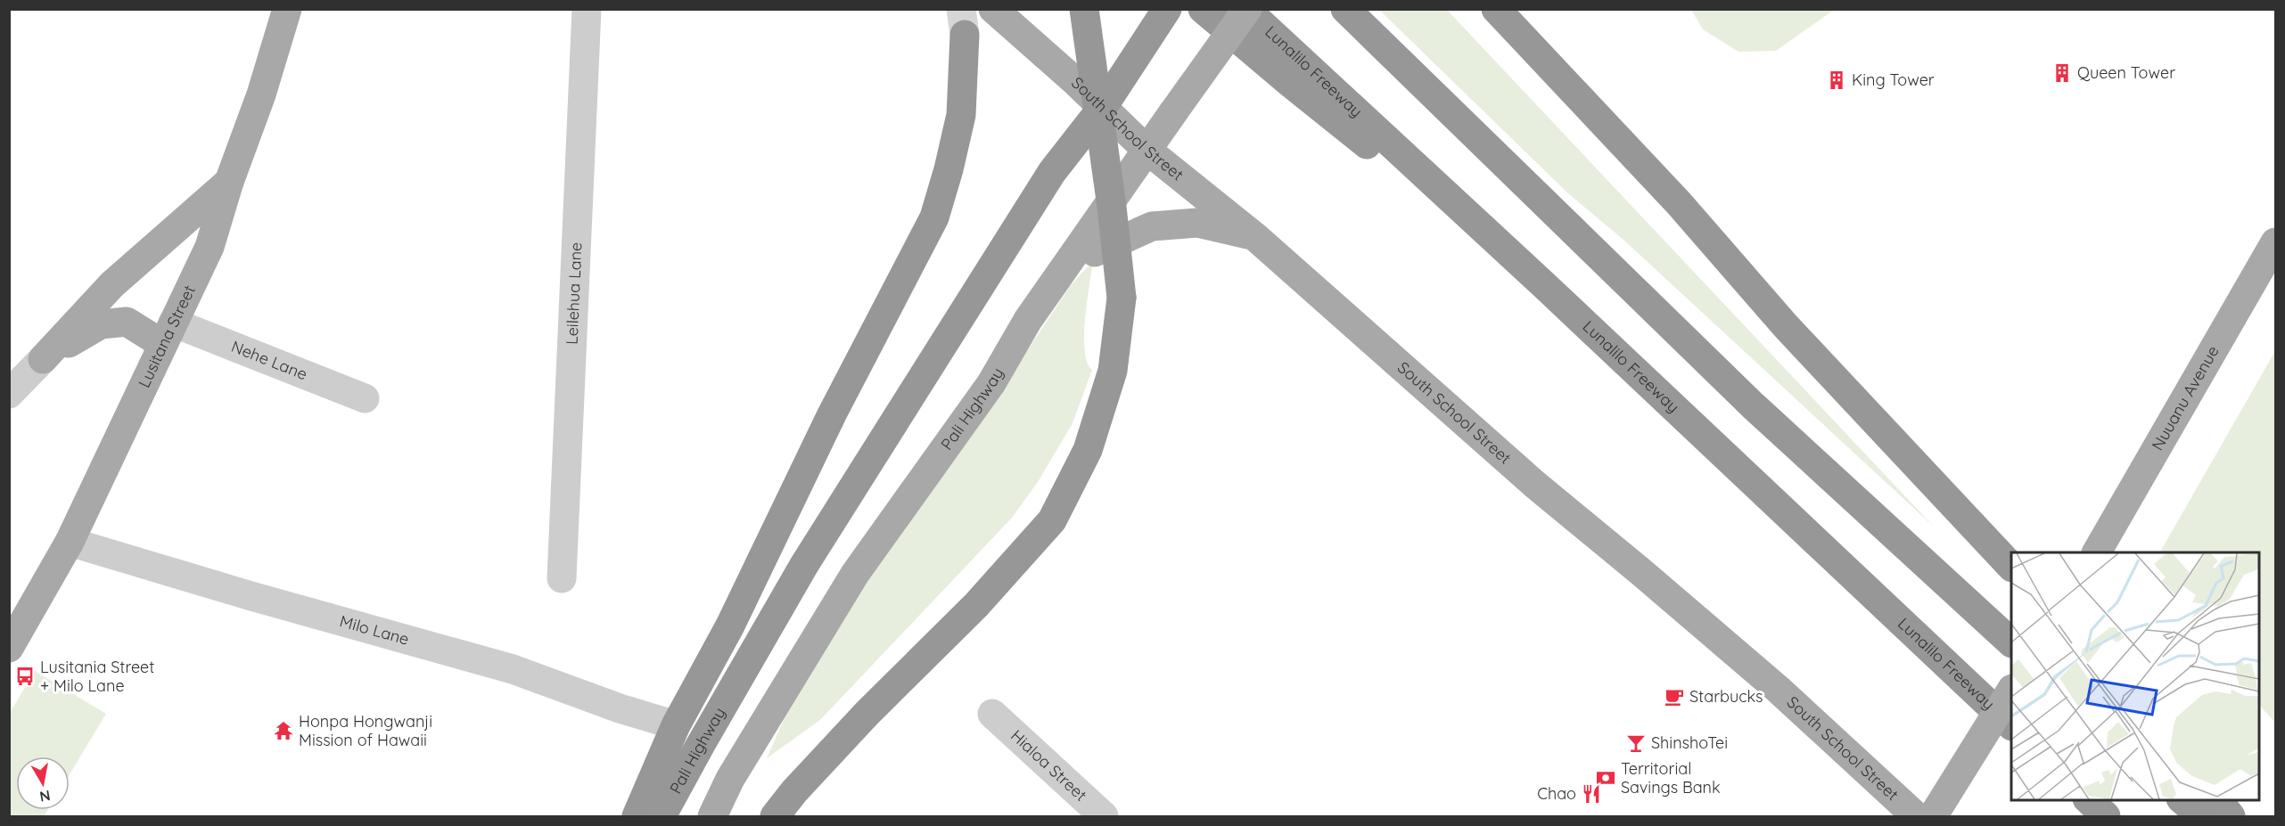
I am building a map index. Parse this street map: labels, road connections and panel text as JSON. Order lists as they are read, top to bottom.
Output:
{
  "streets": {
    "highway": ["Lunalilo Freeway", "Pali Highway"],
    "main road": ["South School Street", "Lusitana Street", "Nuuanu Avenue"],
    "street": [
      "Leilehua Lane",
      "Nehe Lane",
      "Milo Lane",
      "Hialoa Street"
    ]
  },
  "crossings": [
    ["Lunalilo Freeway", "Pali Highway"],
    ["South School Street", "Pali Highway"],
    ["Lusitana Street", "Nehe Lane"],
    ["Lusitana Street", "Milo Lane"]
  ],
  "places": {
    "building": ["Queen Tower", "King Tower"],
    "bus stop": ["Lusitania Street + Milo Lane"],
    "cafe": ["Starbucks"],
    "temple": ["Honpa Hongwanji Mission of Hawaii"],
    "bar": ["ShinshoTei"],
    "bank": ["Territorial Savings Bank"],
    "restaurant": ["Chao"]
  },
  "north": "bottom"
}
